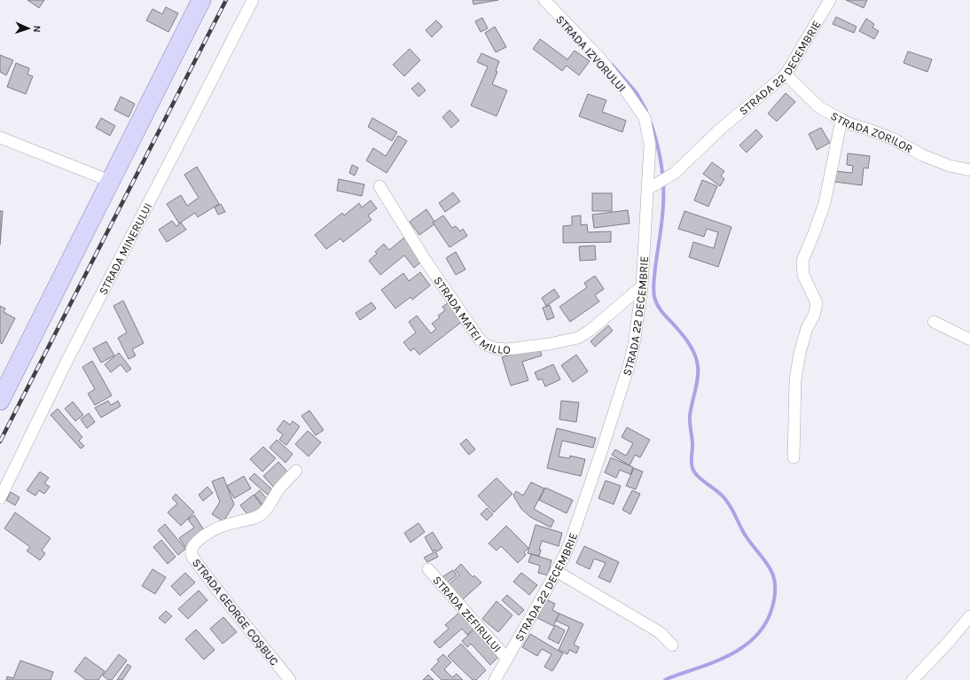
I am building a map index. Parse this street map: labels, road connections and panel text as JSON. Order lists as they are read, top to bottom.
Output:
{
  "streets": {
    "street": [
      "STRADA IZVORULUI",
      "STRADA 22 DECEMBRIE",
      "STRADA ZORILOR",
      "STRADA MINERULUI",
      "STRADA MATEI MILLO",
      "STRADA GEORGE COȘBUC",
      "STRADA ZEFIRULUI"
    ]
  },
  "crossings": [
    ["STRADA IZVORULUI", "STRADA 22 DECEMBRIE"],
    ["STRADA 22 DECEMBRIE", "STRADA ZORILOR"],
    ["STRADA 22 DECEMBRIE", "STRADA MATEI MILLO"],
    ["STRADA 22 DECEMBRIE", "STRADA ZEFIRULUI"]
  ],
  "north": "right"
}
